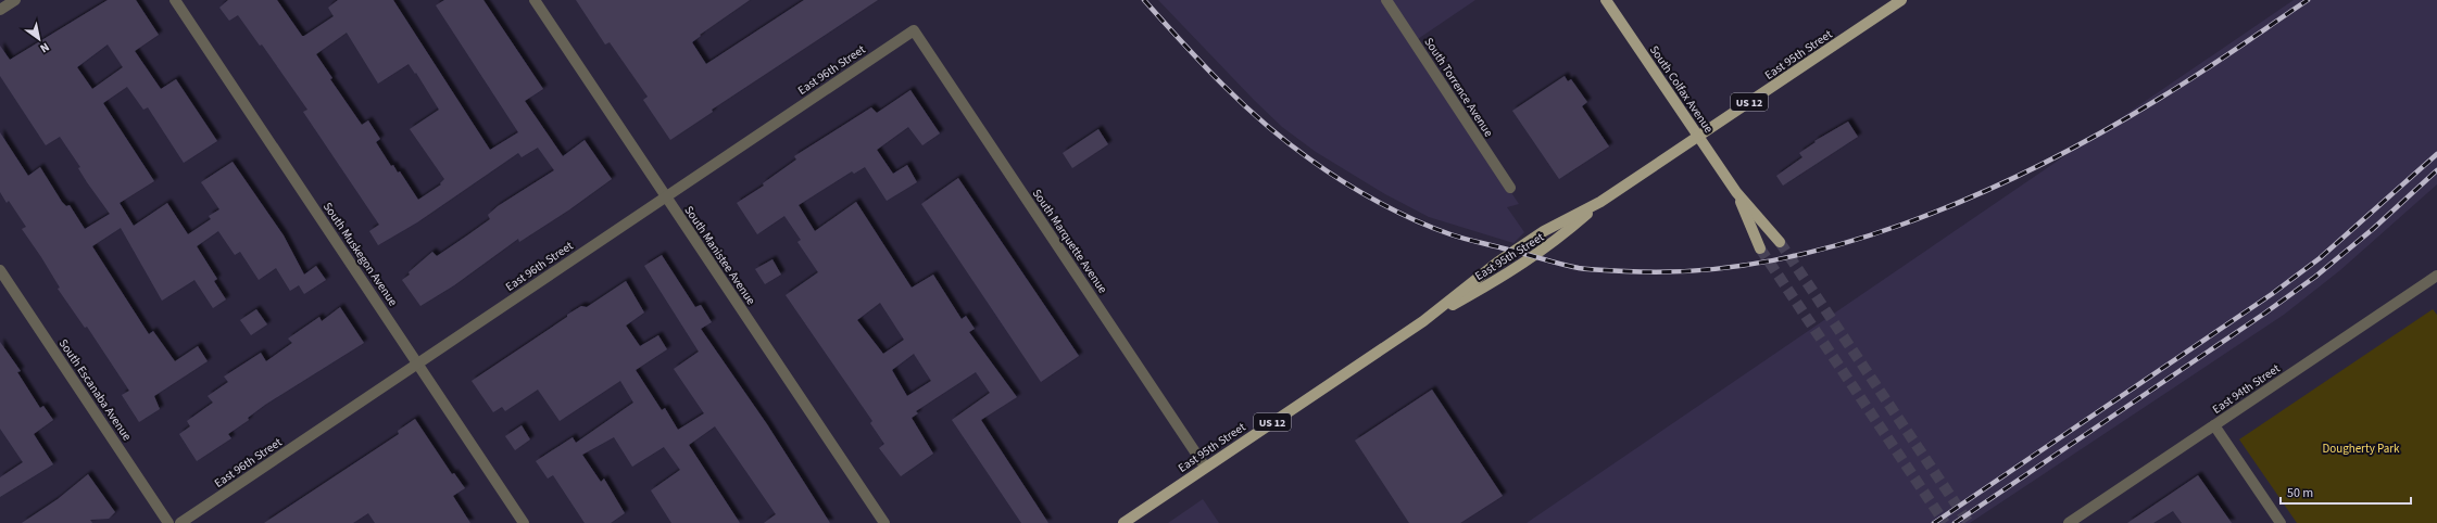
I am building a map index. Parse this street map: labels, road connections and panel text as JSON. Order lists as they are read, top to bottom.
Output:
{
  "streets": {
    "main road": ["East 95th Street", "South Colfax Avenue", "US 12"],
    "street": [
      "East 96th Street",
      "South Torrence Avenue",
      "South Marquette Avenue",
      "South Muskegon Avenue",
      "South Manistee Avenue",
      "East 94th Street",
      "South Escanaba Avenue"
    ]
  },
  "crossings": [
    ["East 95th Street", "South Colfax Avenue"],
    ["East 95th Street", "South Marquette Avenue"],
    ["East 96th Street", "South Marquette Avenue"],
    ["East 96th Street", "South Muskegon Avenue"],
    ["East 96th Street", "South Manistee Avenue"]
  ],
  "parks": ["Dougherty Park"],
  "scale_bar": "50 m",
  "north": "bottom right"
}
